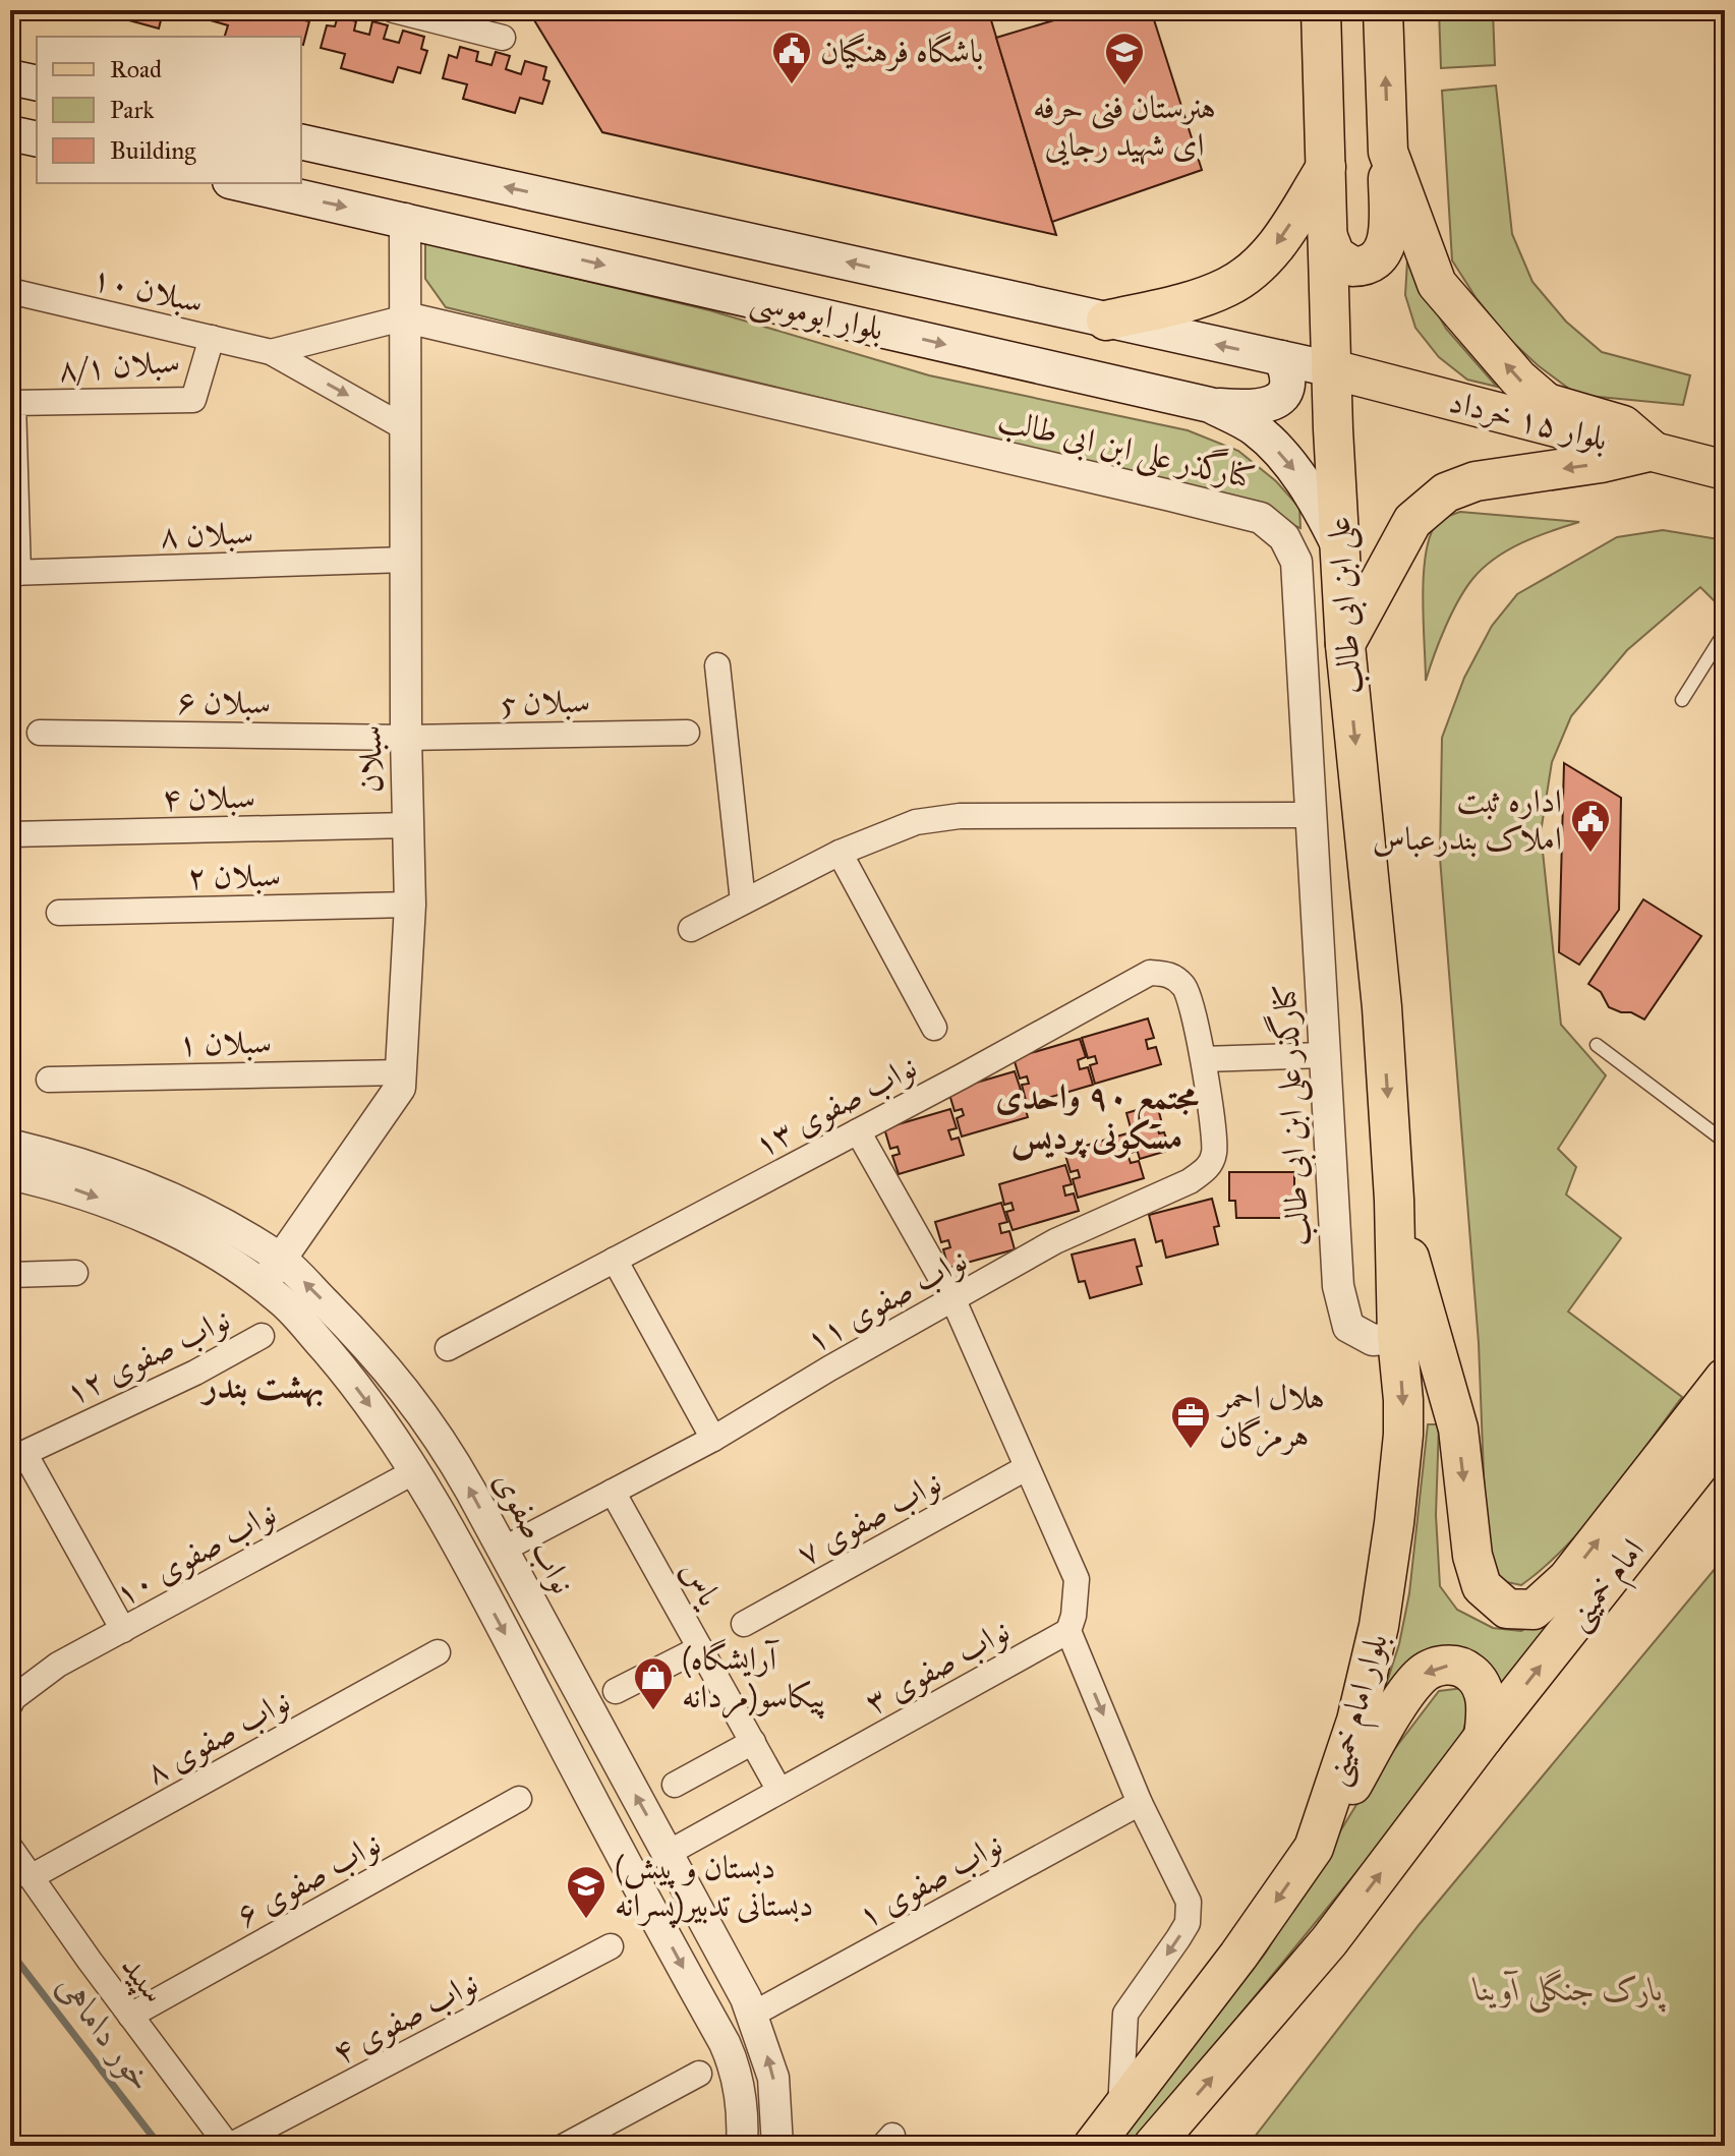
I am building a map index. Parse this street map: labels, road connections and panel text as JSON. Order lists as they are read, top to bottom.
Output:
{
  "streets": {
    "main road": [
      "بلوار ابوموسی",
      "بلوار ۱۵ خرداد",
      "علی ابن ابی طالب",
      "امام خمینی",
      "بلوار امام خمینی"
    ],
    "street": [
      "سبلان ۱۰",
      "سبلان ۸/۱",
      "کنارگذر علی ابن ابی طالب",
      "سبلان ۸",
      "سبلان ۶",
      "سبلان 5",
      "سبلان",
      "سبلان ۴",
      "سبلان ۲",
      "سبلان ۱",
      "نواب صفوی ۱۳",
      "نواب صفوی ۱۱",
      "نواب صفوی ۱۲",
      "نواب صفوی ۷",
      "نواب صفوی",
      "نواب صفوی ۱۰",
      "یاس",
      "نواب صفوی ۳",
      "نواب صفوی ۸",
      "نواب صفوی ۶",
      "نواب صفوی ۱",
      "سپید",
      "نواب صفوی ۴"
    ]
  },
  "crossings": [
    ["سبلان ۱۰", "سبلان ۸/۱"],
    ["سبلان ۱۰", "کنارگذر علی ابن ابی طالب"],
    ["سبلان ۱۰", "سبلان"],
    ["بلوار ابوموسی", "بلوار ۱۵ خرداد"],
    ["بلوار ابوموسی", "علی ابن ابی طالب"],
    ["بلوار ابوموسی", "سبلان"],
    ["سبلان ۸/۱", "سبلان ۸"],
    ["بلوار ۱۵ خرداد", "علی ابن ابی طالب"],
    ["کنارگذر علی ابن ابی طالب", "سبلان"],
    ["کنارگذر علی ابن ابی طالب", "بلوار امام خمینی"],
    ["سبلان ۸", "سبلان"],
    ["علی ابن ابی طالب", "بلوار امام خمینی"],
    ["سبلان ۶", "سبلان 5"],
    ["سبلان ۶", "سبلان"],
    ["سبلان 5", "سبلان"],
    ["سبلان", "سبلان ۴"],
    ["سبلان", "سبلان ۲"],
    ["سبلان", "سبلان ۱"],
    ["سبلان", "نواب صفوی"],
    ["نواب صفوی ۱۳", "نواب صفوی ۱۱"],
    ["نواب صفوی ۱۱", "نواب صفوی"],
    ["نواب صفوی ۱۱", "یاس"],
    ["نواب صفوی ۱۲", "نواب صفوی ۱۰"],
    ["نواب صفوی", "نواب صفوی ۳"],
    ["نواب صفوی", "نواب صفوی ۱"],
    ["یاس", "نواب صفوی ۳"],
    ["نواب صفوی ۸", "سپید"],
    ["نواب صفوی ۶", "سپید"],
    ["سپید", "نواب صفوی ۴"]
  ],
  "one_way": ["علی ابن ابی طالب", "امام خمینی"],
  "districts": ["مجتمع ٩٠ واحدی مسکونی پردیس", "بهشت بندر"],
  "water": ["خور داماهی"],
  "parks": ["پارک جنگلی آوینا"],
  "places": {
    "public building": ["باشگاه فرهنگیان", "اداره ثبت املاک بندرعباس"],
    "school or university": ["هنرستان فنی حرفه ای شهید رجایی", "(دبستان و پیش دبستانی تدبیر(پسرانه"],
    "office": ["هلال احمر هرمزگان"],
    "shop": ["(آرایشگاه پیکاسو(مردانه"]
  },
  "legend": ["Road", "Park", "Building"]
}
